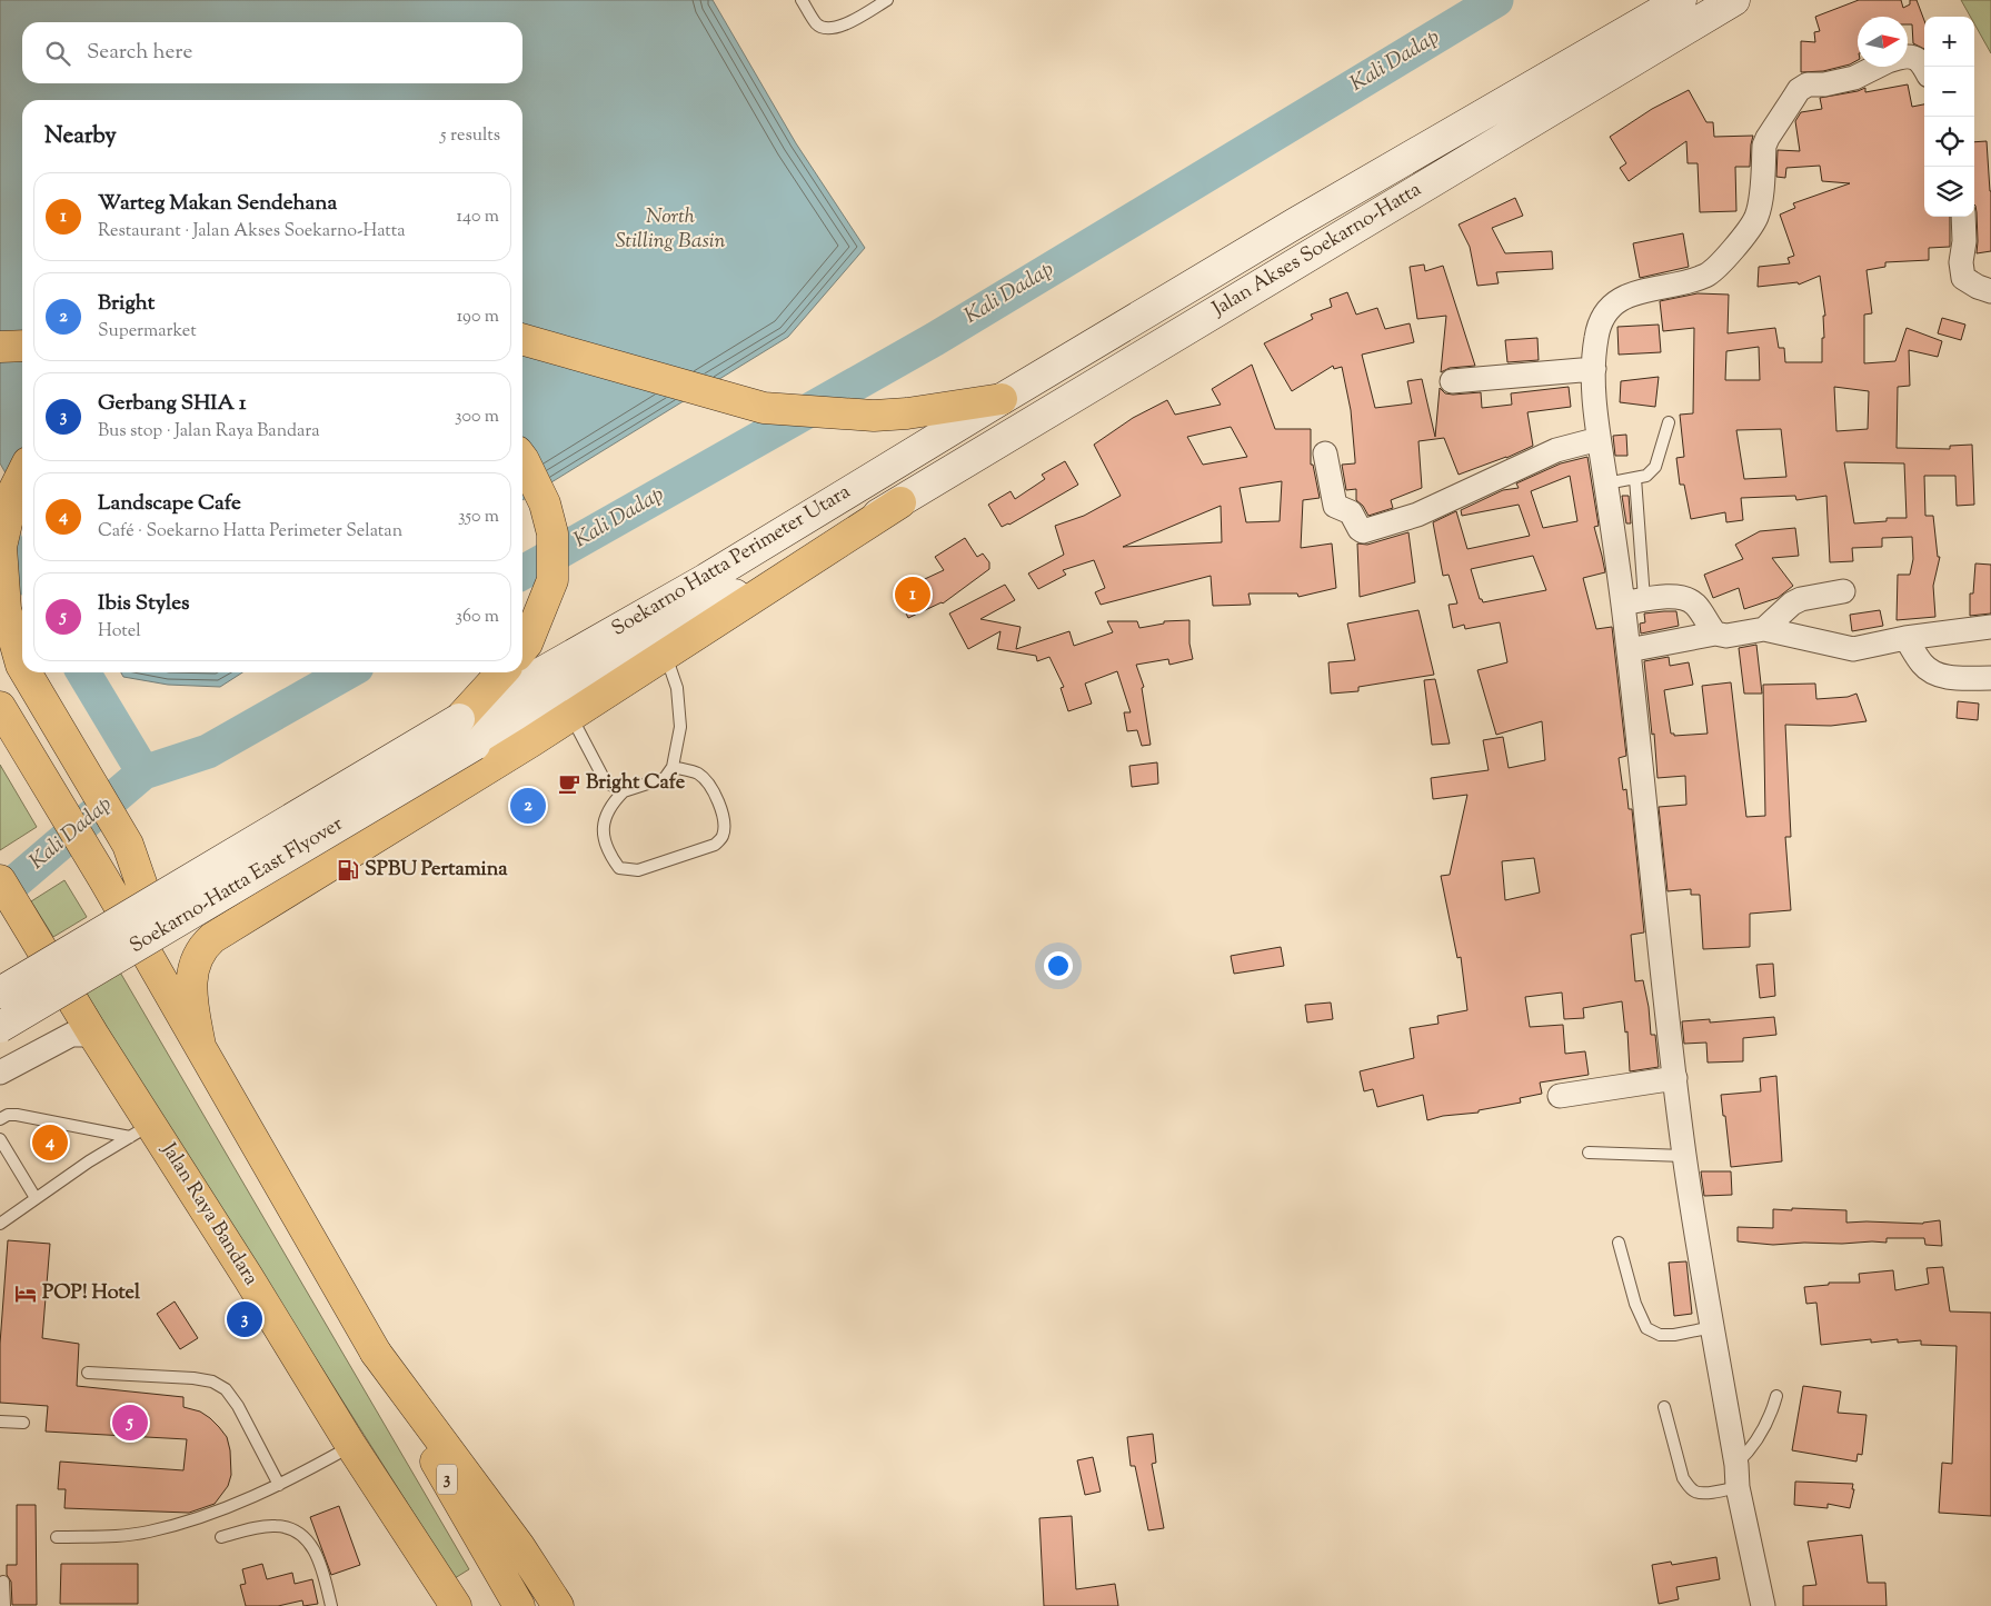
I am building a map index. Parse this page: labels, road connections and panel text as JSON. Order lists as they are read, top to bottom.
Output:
{
  "streets": {
    "main road": [
      "Jalan Akses Soekarno-Hatta",
      "Soekarno Hatta Perimeter Utara",
      "Soekarno-Hatta East Flyover",
      "Jalan Raya Bandara",
      "3"
    ]
  },
  "crossings": [
    ["Jalan Akses Soekarno-Hatta", "Soekarno Hatta Perimeter Utara"],
    ["Jalan Akses Soekarno-Hatta", "Soekarno-Hatta East Flyover"],
    ["Soekarno Hatta Perimeter Utara", "Soekarno-Hatta East Flyover"]
  ],
  "water": ["Kali Dadap", "North Stilling Basin"],
  "places": {
    "cafe": ["Bright Cafe"],
    "fuel station": ["SPBU Pertamina"],
    "hotel": ["POP! Hotel"]
  },
  "north": "right",
  "page": {
    "map_buttons": ["+", "−"],
    "search": "Search here",
    "heading": ["Nearby", "5 results"],
    "list": [
      {
        "mark": "1",
        "name": "Warteg Makan Sendehana",
        "note": "Restaurant · Jalan Akses Soekarno-Hatta",
        "value": "140 m"
      },
      {
        "mark": "2",
        "name": "Bright",
        "note": "Supermarket",
        "value": "190 m"
      },
      {
        "mark": "3",
        "name": "Gerbang SHIA 1",
        "note": "Bus stop · Jalan Raya Bandara",
        "value": "300 m"
      },
      {
        "mark": "4",
        "name": "Landscape Cafe",
        "note": "Café · Soekarno Hatta Perimeter Selatan",
        "value": "350 m"
      },
      {
        "mark": "5",
        "name": "Ibis Styles",
        "note": "Hotel",
        "value": "360 m"
      }
    ],
    "pins": [
      "1",
      "2",
      "4",
      "3",
      "5"
    ]
  }
}
